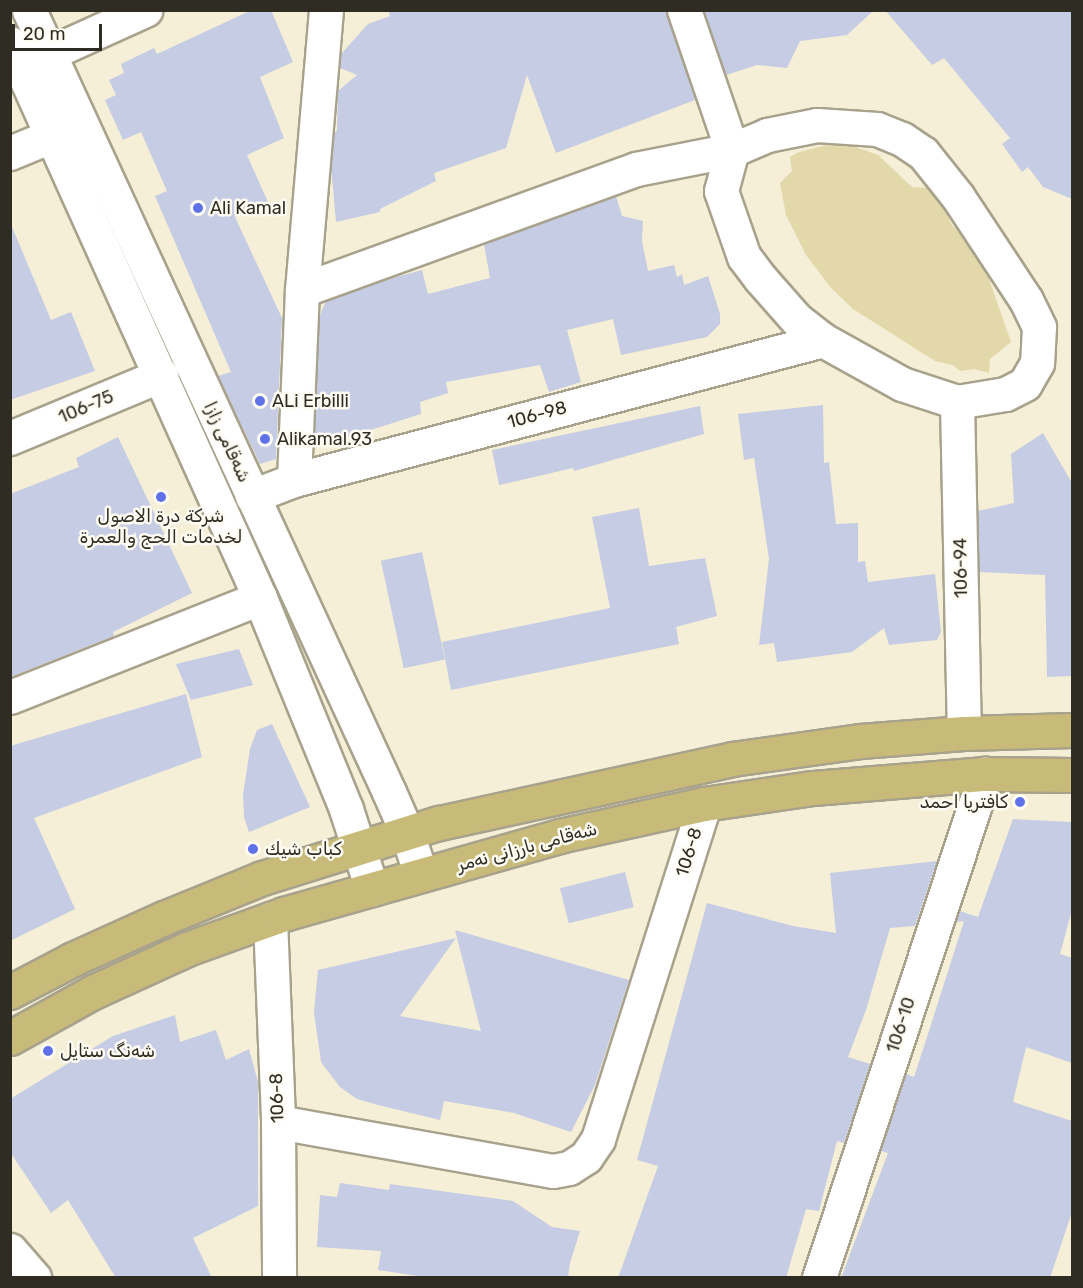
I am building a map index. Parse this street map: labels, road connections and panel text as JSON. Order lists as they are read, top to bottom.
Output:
{
  "streets": {
    "main road": ["شەقامی بارزانی نەمر"],
    "street": [
      "106-75",
      "106-98",
      "شەقامی زازا",
      "106-94",
      "106-8",
      "106-10"
    ]
  },
  "crossings": [
    ["106-75", "شەقامی زازا"],
    ["106-98", "شەقامی زازا"],
    ["شەقامی زازا", "شەقامی بارزانی نەمر"],
    ["شەقامی بارزانی نەمر", "106-8"],
    ["شەقامی بارزانی نەمر", "106-10"]
  ],
  "places": [
    "Ali Kamal",
    "ALi Erbilli",
    "Alikamal.93",
    "شركة درة الاصول لخدمات الحج والعمرة",
    "كافتريا احمد",
    "كباب شيك",
    "شەنگ ستایل"
  ],
  "scale_bar": "20 m"
}
